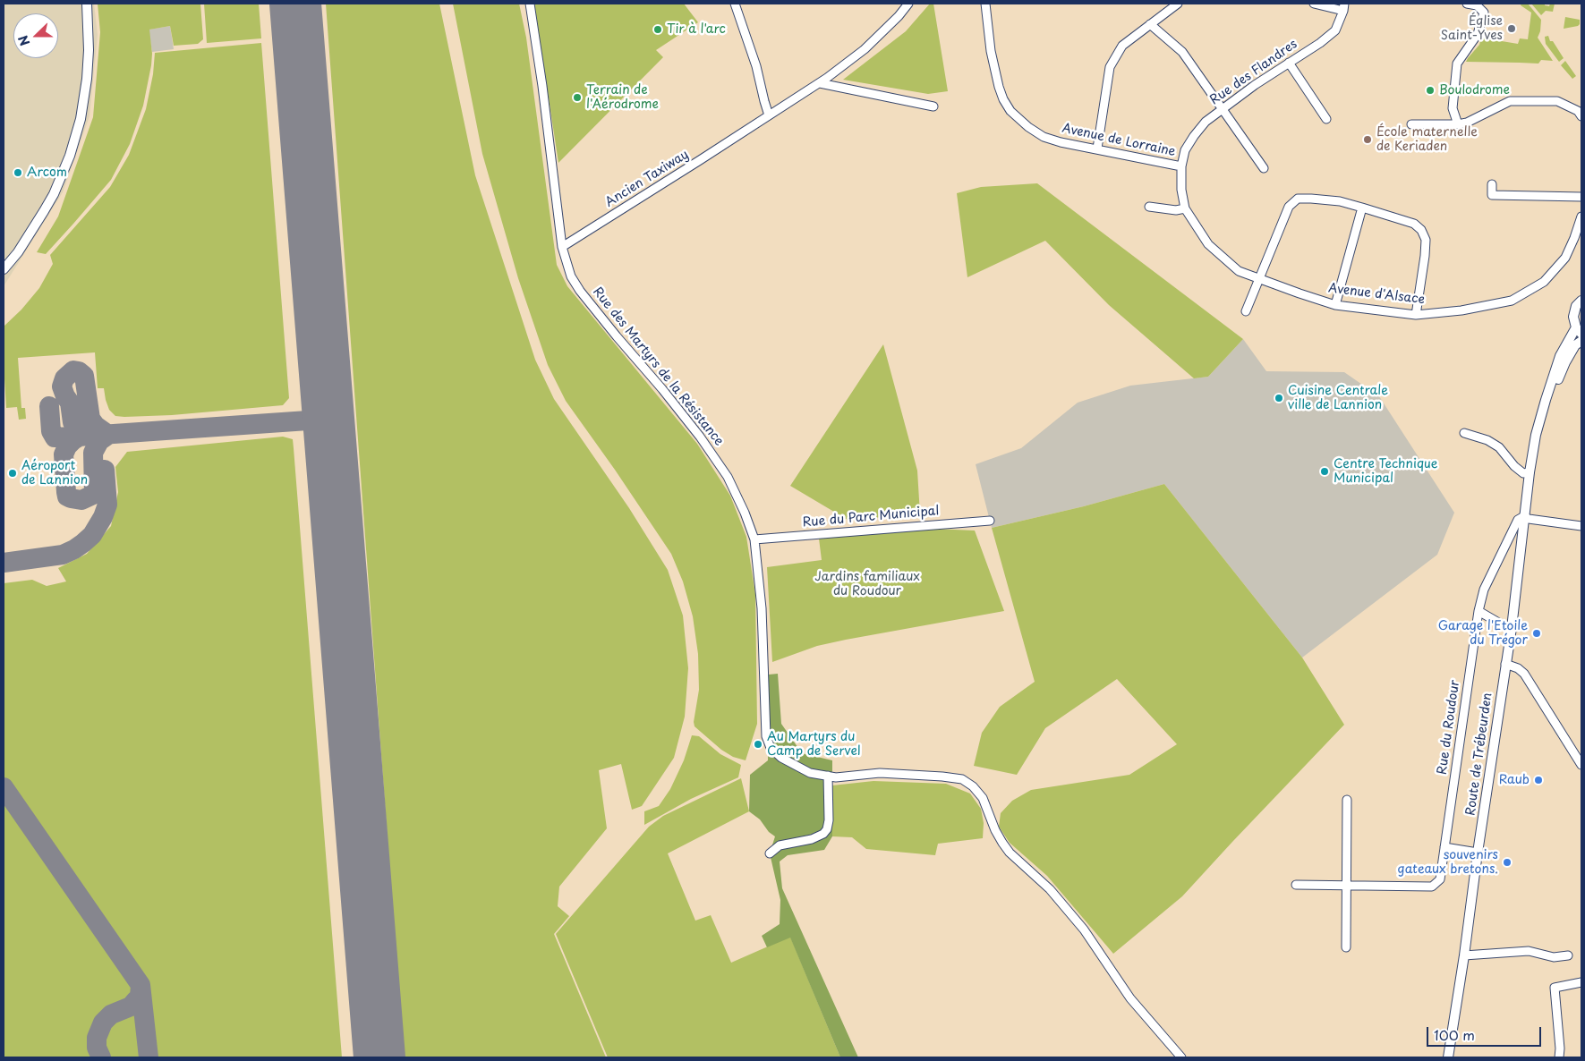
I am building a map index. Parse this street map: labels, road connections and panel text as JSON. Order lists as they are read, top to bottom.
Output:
{
  "streets": {
    "main road": ["Route de Trébeurden"],
    "street": [
      "Rue des Flandres",
      "Avenue de Lorraine",
      "Ancien Taxiway",
      "Avenue d'Alsace",
      "Rue des Martyrs de la Résistance",
      "Rue du Parc Municipal",
      "Rue du Roudour"
    ]
  },
  "crossings": [
    ["Rue des Flandres", "Avenue de Lorraine"],
    ["Rue des Flandres", "Avenue d'Alsace"],
    ["Avenue de Lorraine", "Avenue d'Alsace"],
    ["Ancien Taxiway", "Rue des Martyrs de la Résistance"],
    ["Rue des Martyrs de la Résistance", "Rue du Parc Municipal"],
    ["Rue du Roudour", "Route de Trébeurden"]
  ],
  "parks": ["Jardins familiaux du Roudour"],
  "places": [
    "Église Saint-Yves",
    "Tir à l'arc",
    "Boulodrome",
    "Terrain de l'Aérodrome",
    "École maternelle de Keriaden",
    "Arcom",
    "Cuisine Centrale ville de Lannion",
    "Centre Technique Municipal",
    "Aéroport de Lannion",
    "Garage l'Etoile du Trégor",
    "Au Martyrs du Camp de Servel",
    "Raub",
    "souvenirs gateaux bretons."
  ],
  "scale_bar": "100 m",
  "north": "left"
}
